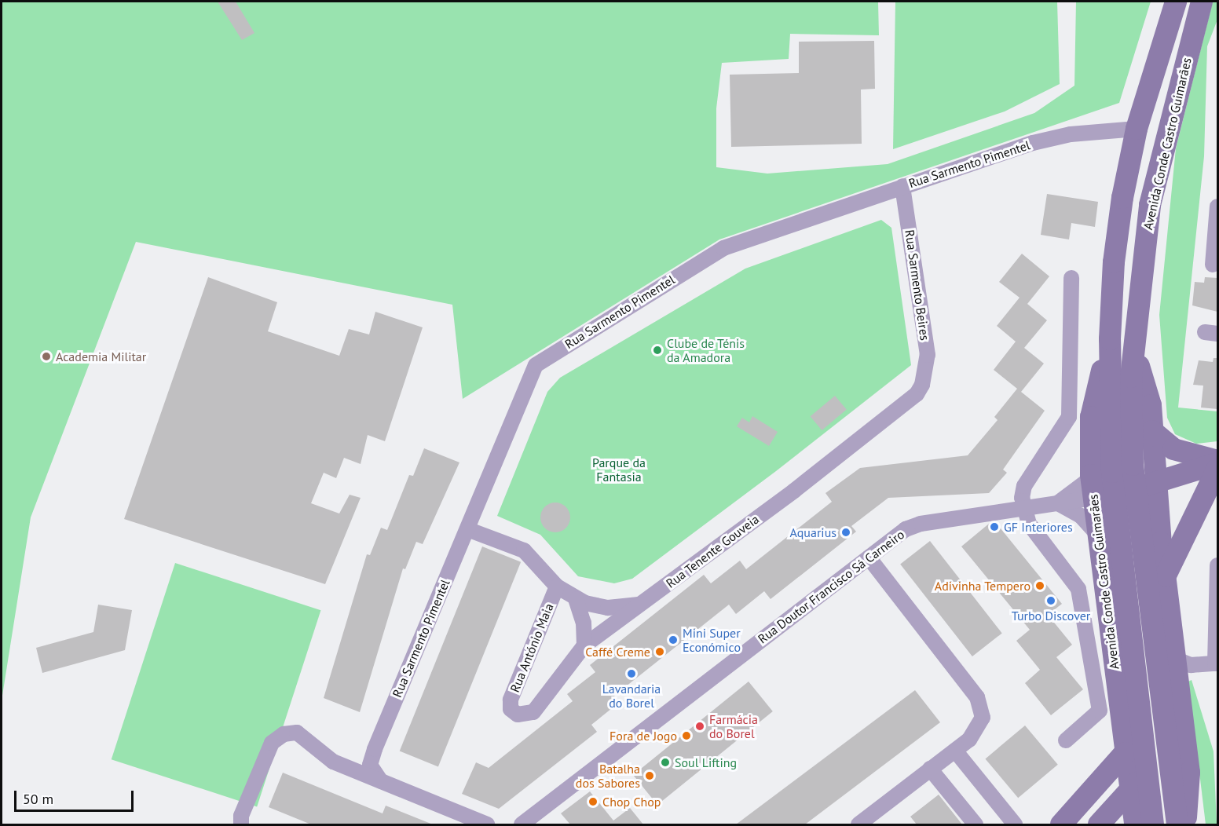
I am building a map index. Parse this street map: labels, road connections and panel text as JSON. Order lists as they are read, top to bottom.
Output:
{
  "streets": {
    "main road": ["Avenida Conde Castro Guimarães"],
    "street": [
      "Rua Sarmento Pimentel",
      "Rua Sarmento Beires",
      "Rua Tenente Gouveia",
      "Rua Doutor Francisco Sá Carneiro",
      "Rua António Maia"
    ]
  },
  "crossings": [
    ["Avenida Conde Castro Guimarães", "Rua Sarmento Pimentel"],
    ["Avenida Conde Castro Guimarães", "Rua Doutor Francisco Sá Carneiro"],
    ["Rua Sarmento Pimentel", "Rua Sarmento Beires"],
    ["Rua Sarmento Pimentel", "Rua António Maia"],
    ["Rua Sarmento Beires", "Rua Tenente Gouveia"],
    ["Rua Tenente Gouveia", "Rua António Maia"]
  ],
  "parks": ["Parque da Fantasia"],
  "places": [
    "Clube de Ténis da Amadora",
    "Academia Militar",
    "GF Interiores",
    "Aquarius",
    "Adivinha Tempero",
    "Turbo Discover",
    "Mini Super Económico",
    "Caffé Creme",
    "Lavandaria do Borel",
    "Farmácia do Borel",
    "Fora de Jogo",
    "Soul Lifting",
    "Batalha dos Sabores",
    "Chop Chop"
  ],
  "scale_bar": "50 m"
}
